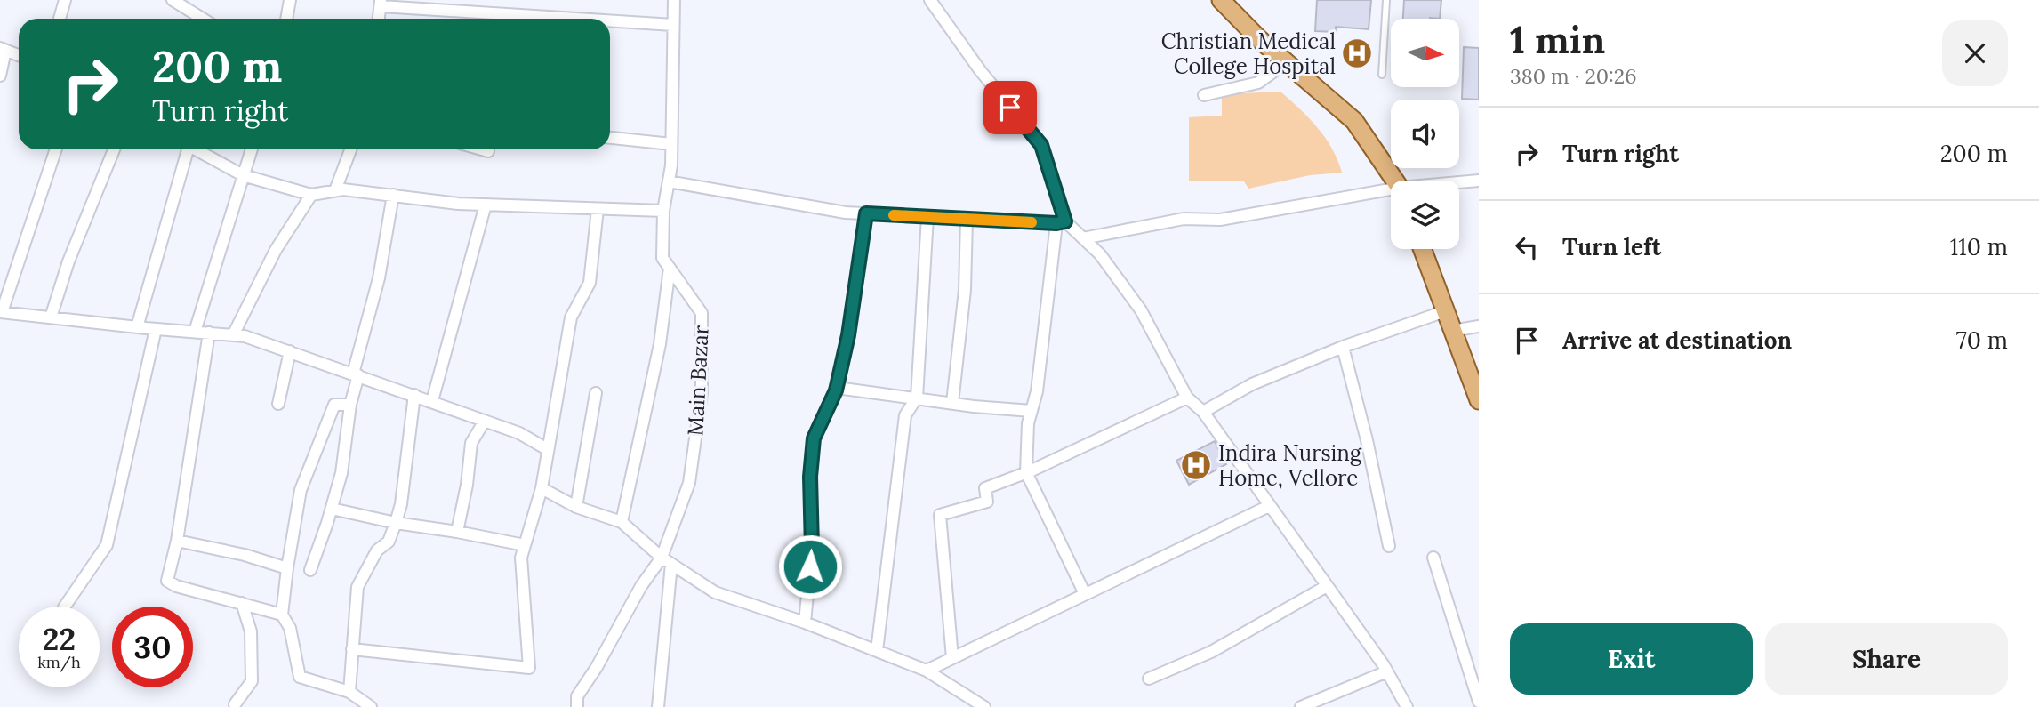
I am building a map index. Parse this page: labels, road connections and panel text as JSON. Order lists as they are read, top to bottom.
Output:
{
  "streets": {
    "street": ["Main Bazar"]
  },
  "places": {
    "hospital": ["Christian Medical College Hospital", "Indira Nursing Home, Vellore"]
  },
  "north": "right",
  "page": {
    "heading": ["1 min", "380 m · 20:26"],
    "turn": ["200 m", "Turn right"],
    "list": [
      {
        "name": "Turn right",
        "value": "200 m"
      },
      {
        "name": "Turn left",
        "value": "110 m"
      },
      {
        "name": "Arrive at destination",
        "value": "70 m"
      }
    ],
    "speed": "22 km/h",
    "limit": "30",
    "buttons": ["Exit", "Share"]
  }
}
